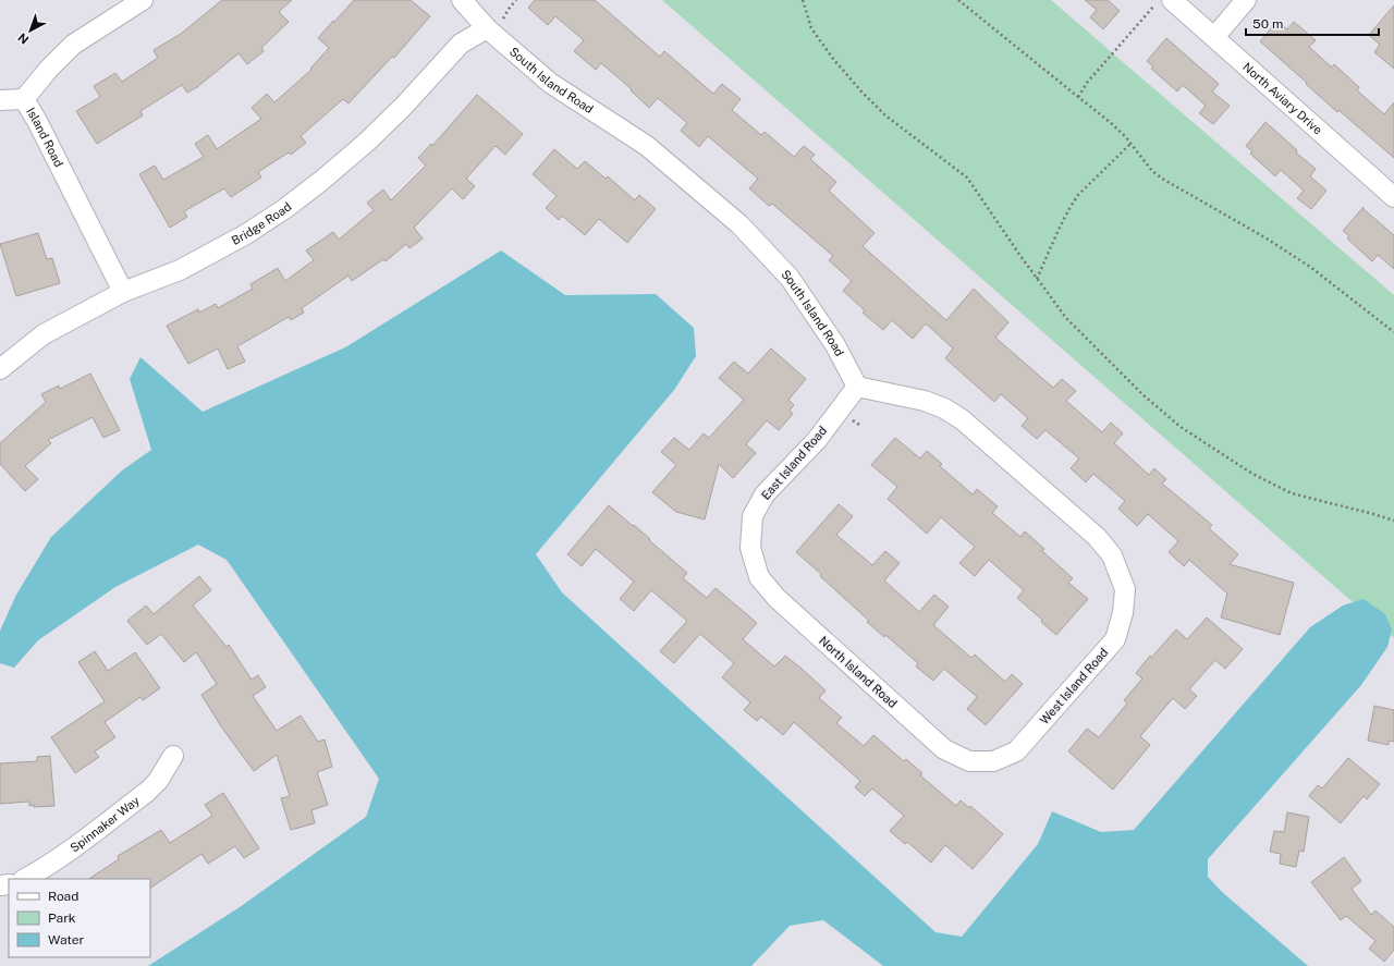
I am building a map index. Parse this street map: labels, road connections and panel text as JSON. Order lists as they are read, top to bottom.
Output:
{
  "streets": {
    "street": [
      "South Island Road",
      "North Aviary Drive",
      "Island Road",
      "Bridge Road",
      "East Island Road",
      "North Island Road",
      "West Island Road",
      "Spinnaker Way"
    ]
  },
  "crossings": [
    ["South Island Road", "Bridge Road"],
    ["South Island Road", "East Island Road"],
    ["South Island Road", "West Island Road"],
    ["Island Road", "Bridge Road"],
    ["East Island Road", "North Island Road"],
    ["East Island Road", "West Island Road"],
    ["North Island Road", "West Island Road"]
  ],
  "legend": ["Road", "Park", "Water"],
  "scale_bar": "50 m",
  "north": "bottom left"
}
